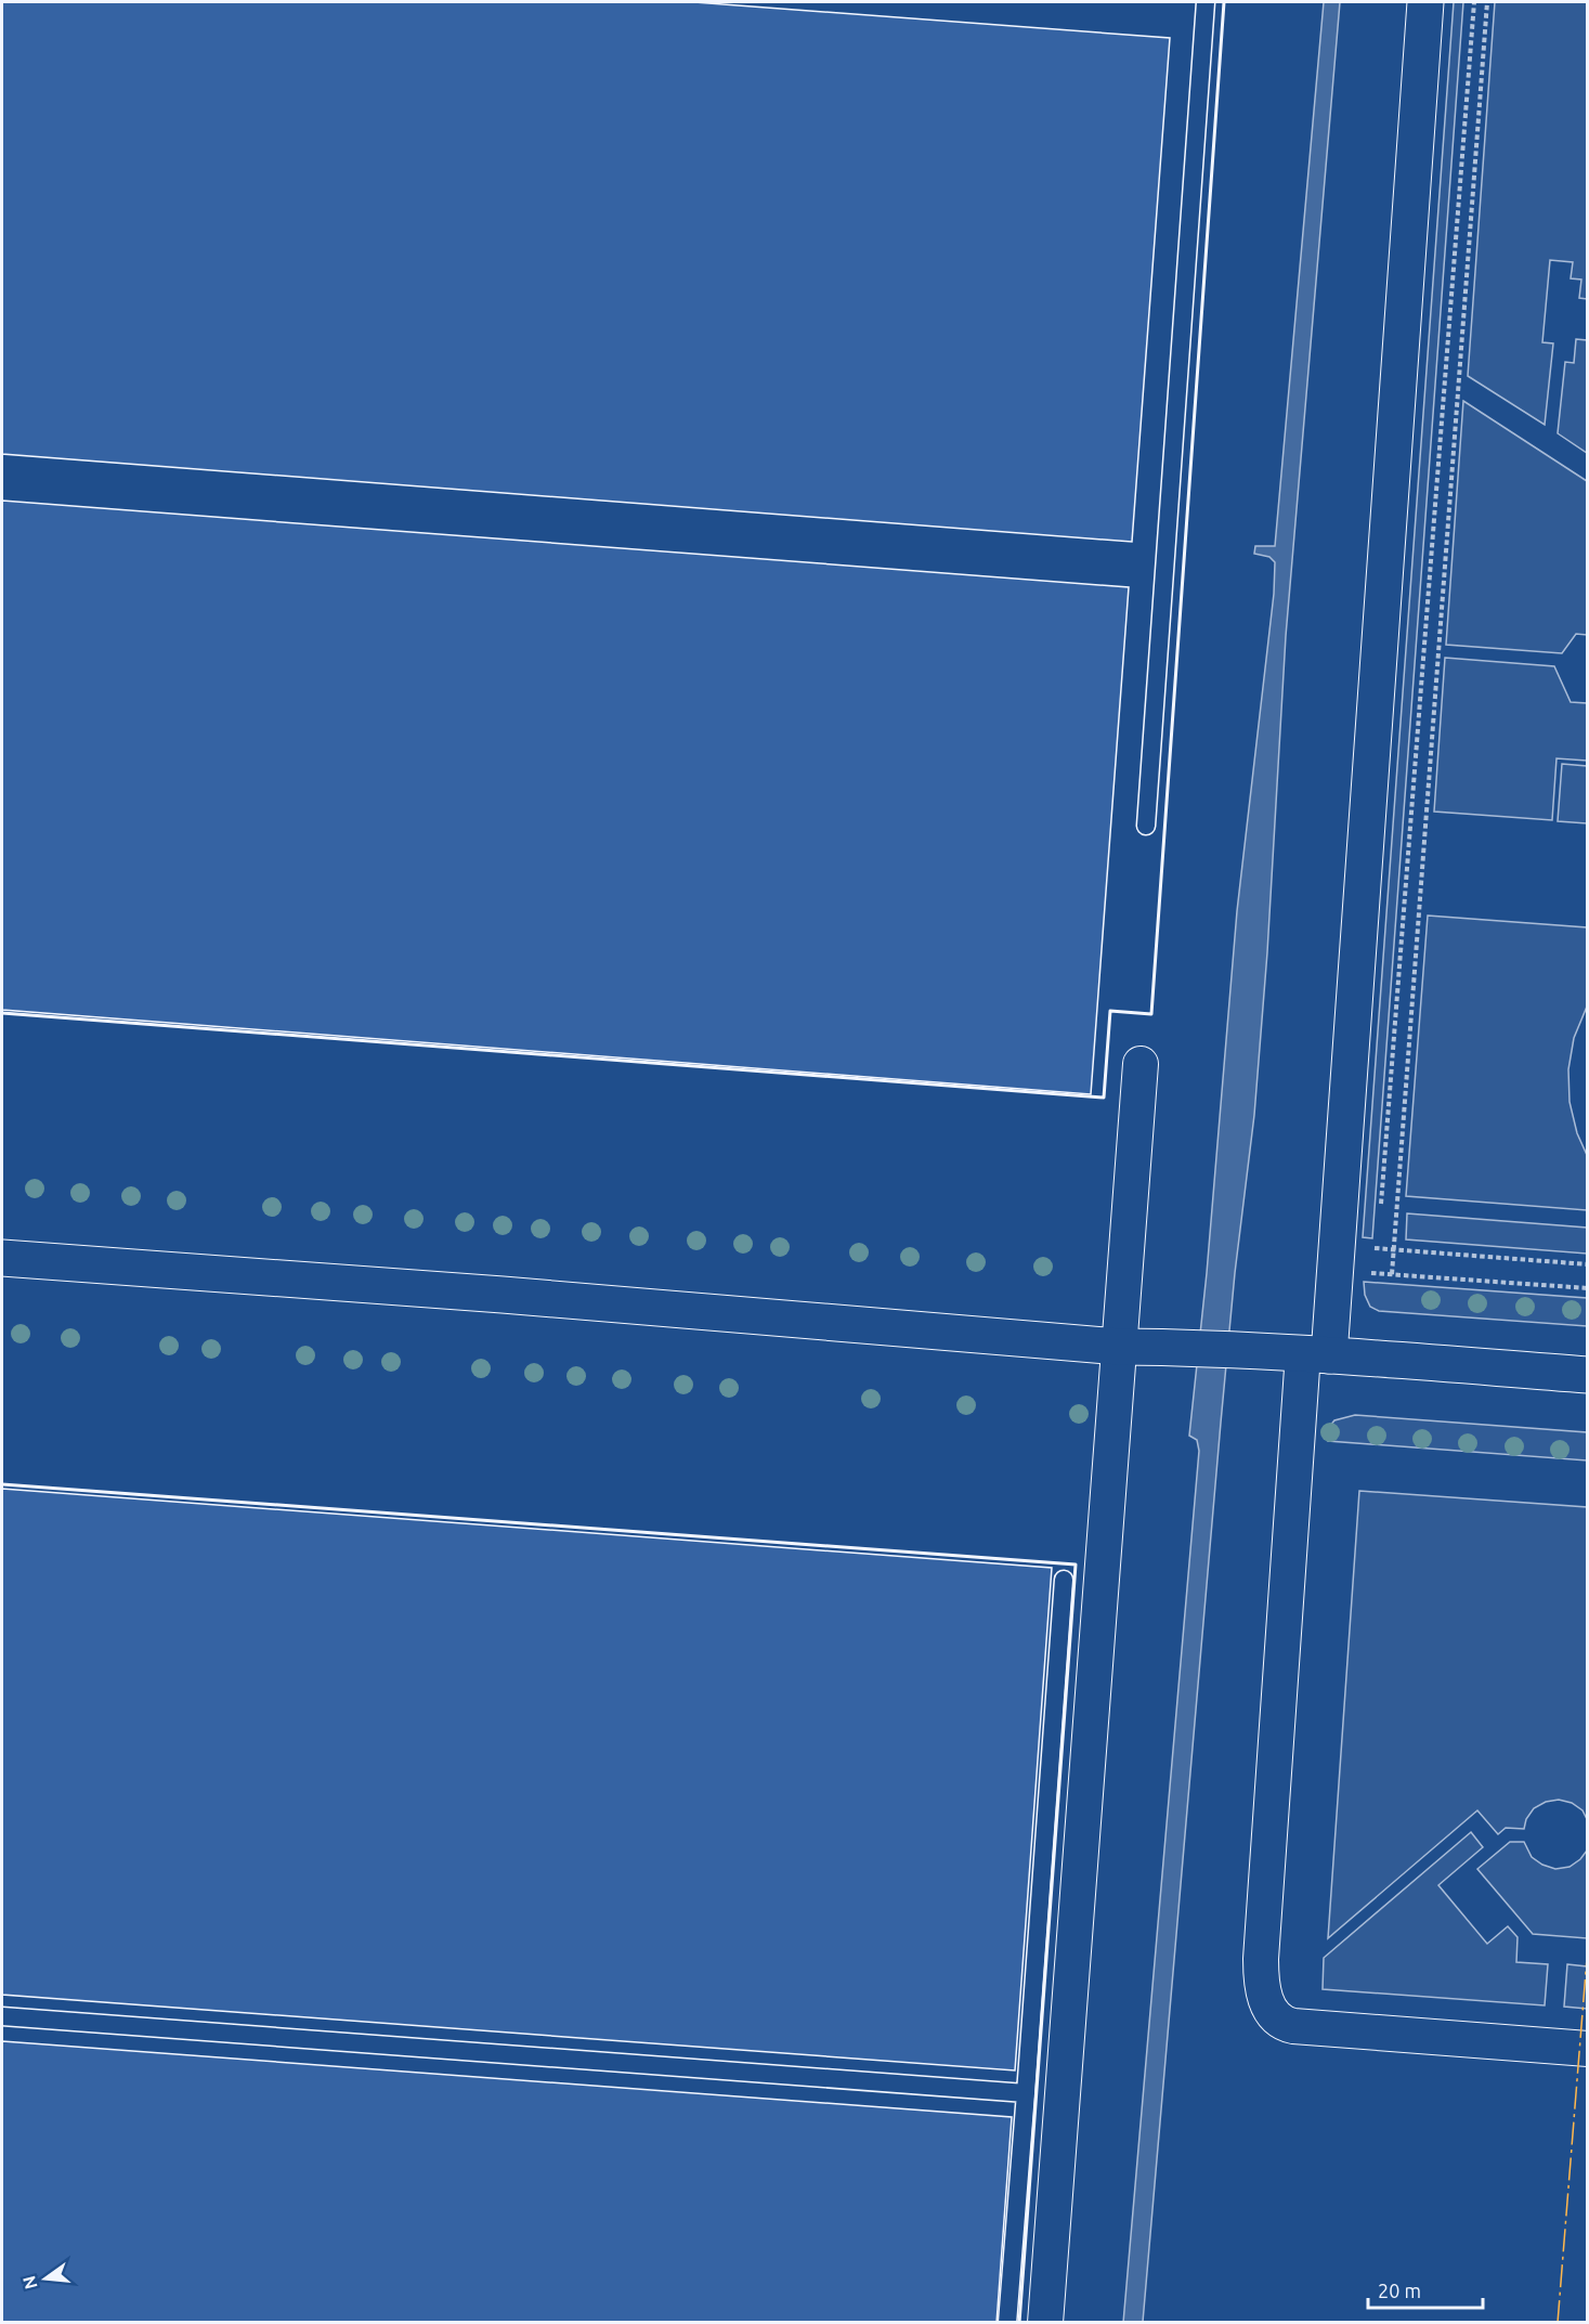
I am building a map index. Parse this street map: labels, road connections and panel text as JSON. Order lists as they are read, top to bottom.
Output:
{
  "scale_bar": "20 m",
  "north": "left"
}
